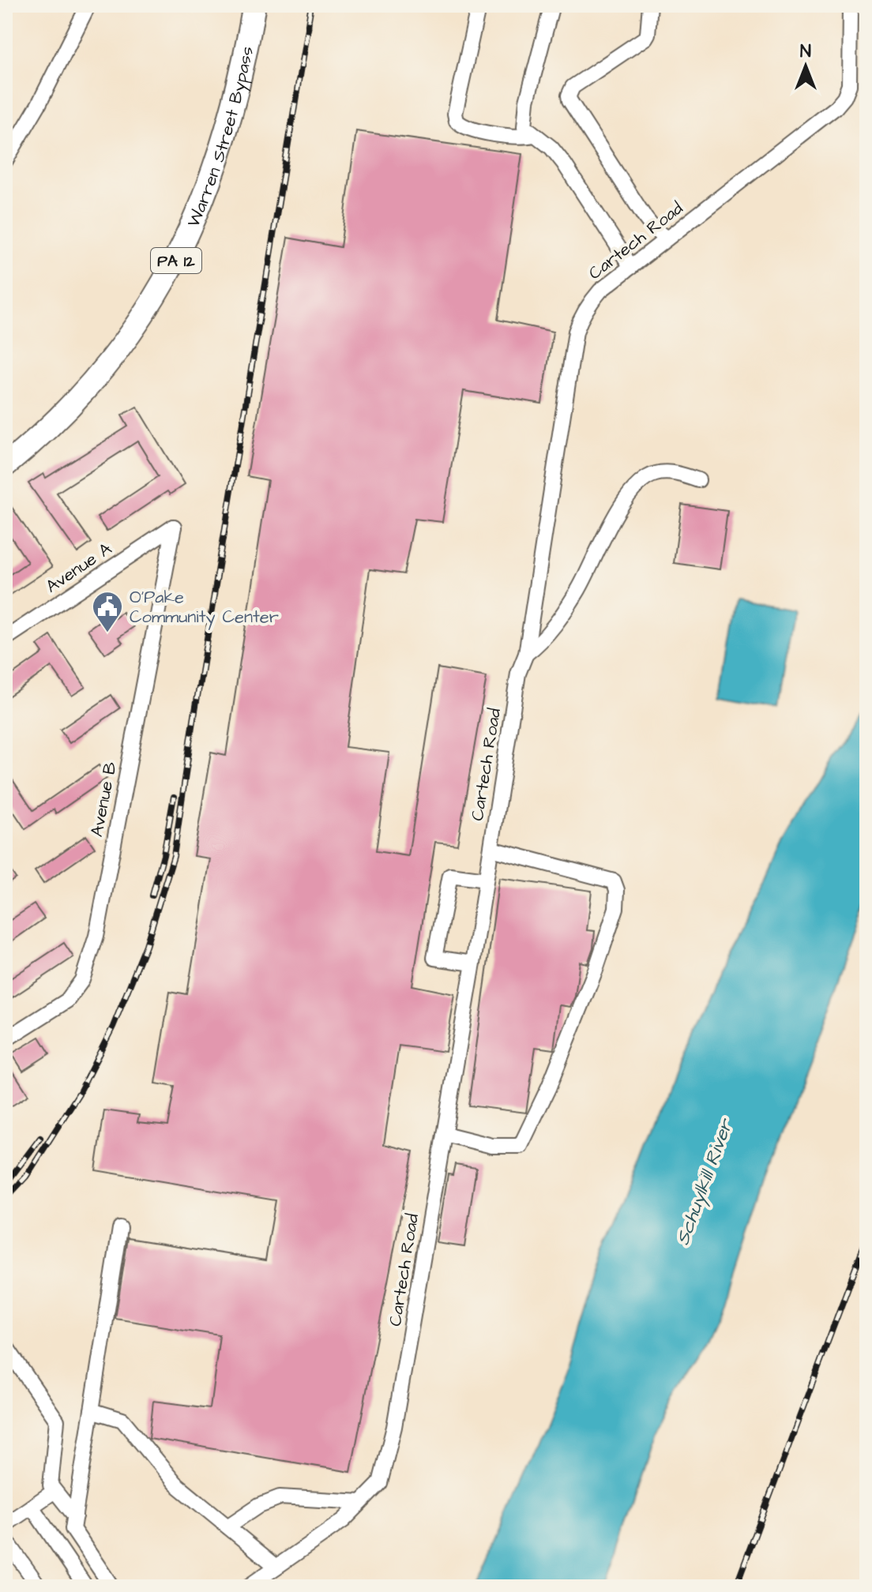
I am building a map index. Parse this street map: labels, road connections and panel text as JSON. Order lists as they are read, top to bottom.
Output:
{
  "streets": {
    "highway": ["Warren Street Bypass", "PA 12"],
    "street": ["Cartech Road", "Avenue A", "Avenue B"]
  },
  "crossings": [
    ["Avenue A", "Avenue B"]
  ],
  "water": ["Schuylkill River"],
  "places": {
    "public building": ["O’Pake Community Center"]
  },
  "north": "top"
}
